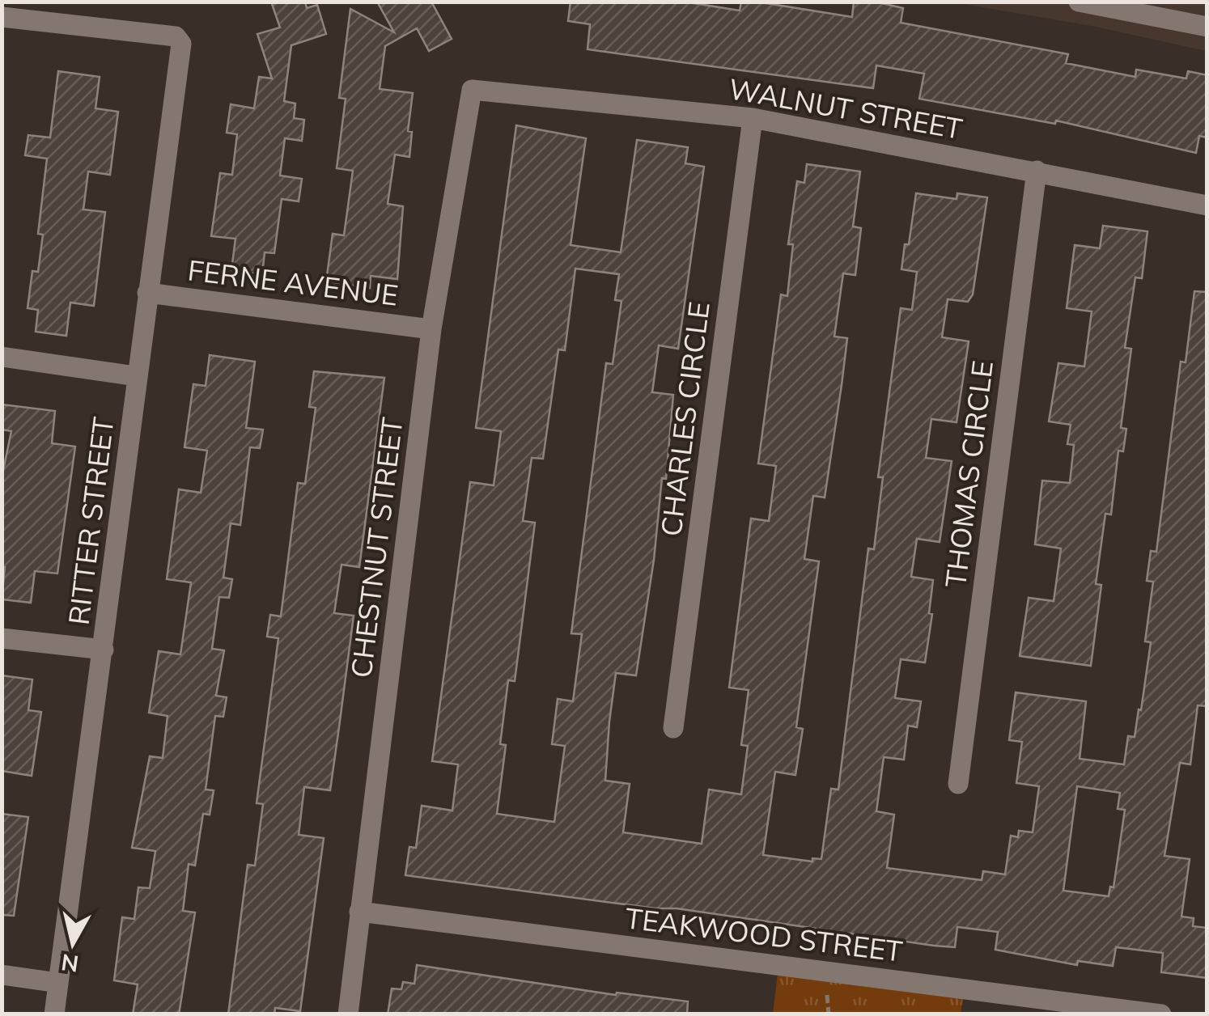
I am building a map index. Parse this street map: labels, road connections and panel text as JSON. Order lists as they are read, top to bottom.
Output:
{
  "streets": {
    "street": [
      "WALNUT STREET",
      "FERNE AVENUE",
      "CHARLES CIRCLE",
      "THOMAS CIRCLE",
      "RITTER STREET",
      "CHESTNUT STREET",
      "TEAKWOOD STREET"
    ]
  },
  "crossings": [
    ["WALNUT STREET", "CHARLES CIRCLE"],
    ["WALNUT STREET", "THOMAS CIRCLE"],
    ["WALNUT STREET", "CHESTNUT STREET"],
    ["FERNE AVENUE", "RITTER STREET"],
    ["FERNE AVENUE", "CHESTNUT STREET"],
    ["CHESTNUT STREET", "TEAKWOOD STREET"]
  ],
  "north": "bottom"
}
